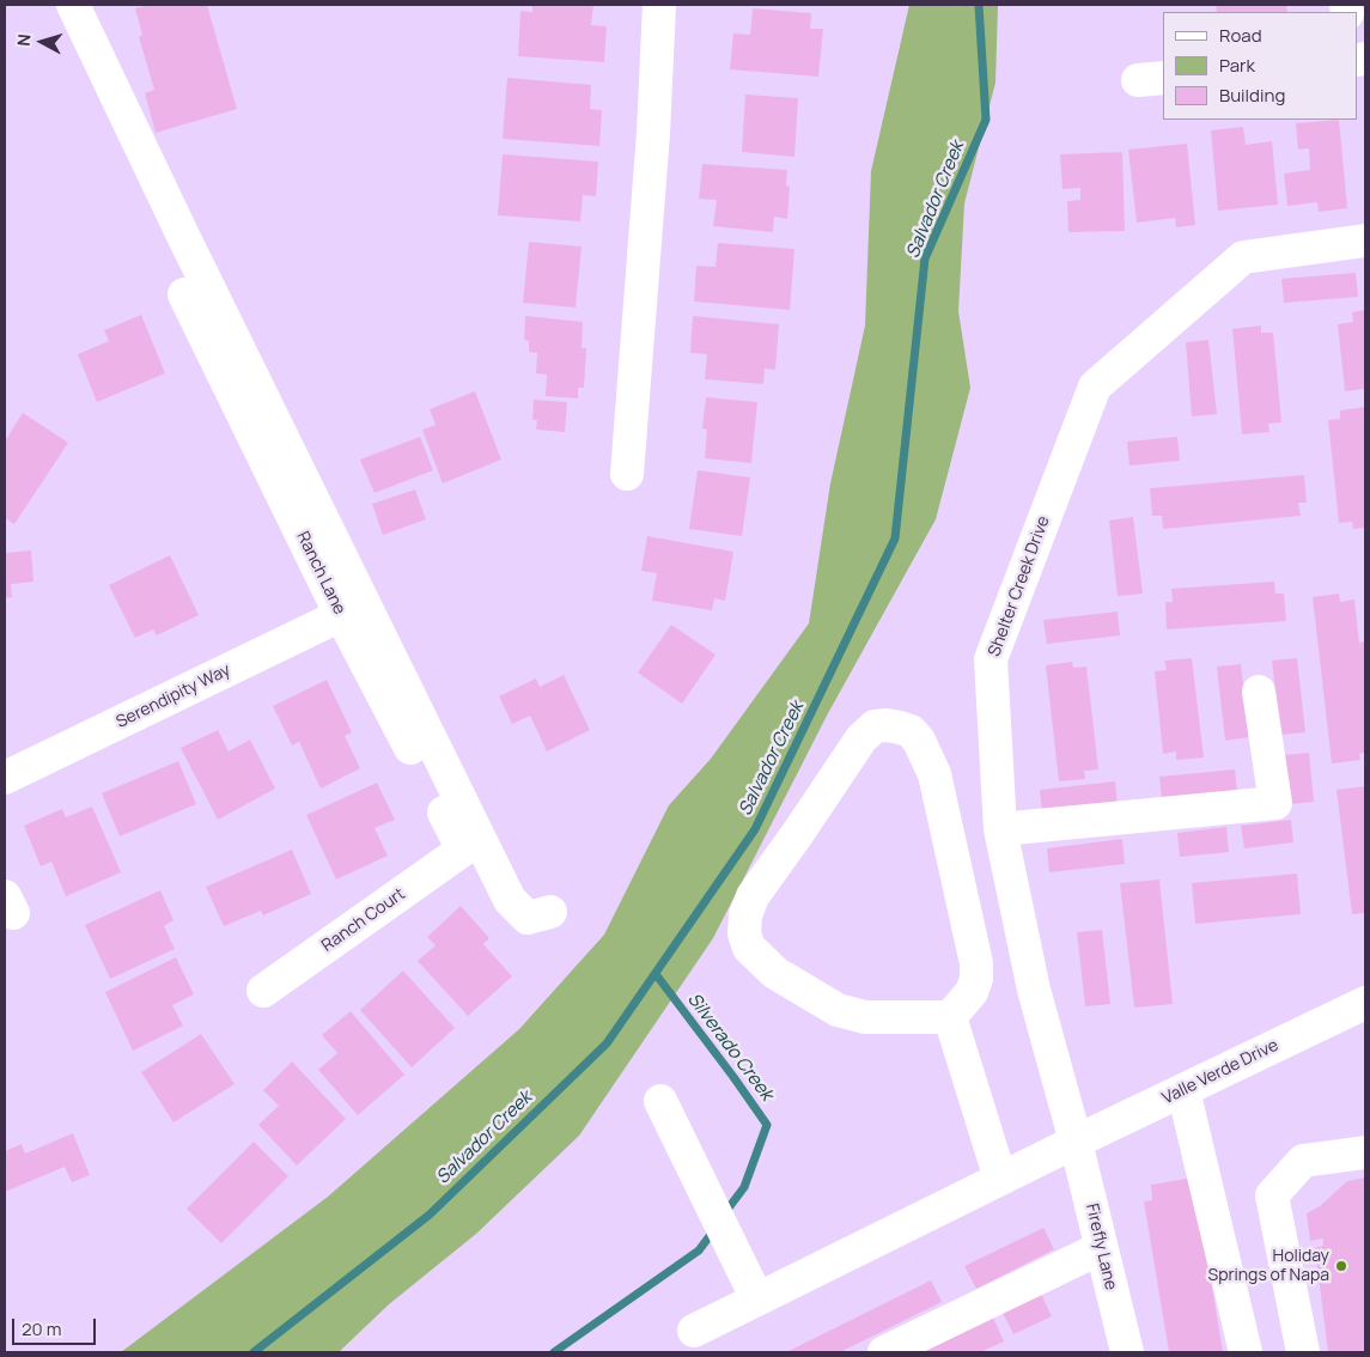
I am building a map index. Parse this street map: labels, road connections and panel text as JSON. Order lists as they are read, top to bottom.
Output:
{
  "streets": {
    "street": [
      "Ranch Lane",
      "Shelter Creek Drive",
      "Serendipity Way",
      "Ranch Court",
      "Valle Verde Drive",
      "Firefly Lane"
    ]
  },
  "crossings": [
    ["Ranch Lane", "Serendipity Way"],
    ["Ranch Lane", "Ranch Court"],
    ["Shelter Creek Drive", "Valle Verde Drive"],
    ["Shelter Creek Drive", "Firefly Lane"],
    ["Valle Verde Drive", "Firefly Lane"]
  ],
  "water": ["Salvador Creek", "Silverado Creek"],
  "places": ["Holiday Springs of Napa"],
  "legend": ["Road", "Park", "Building"],
  "scale_bar": "20 m",
  "north": "left"
}
